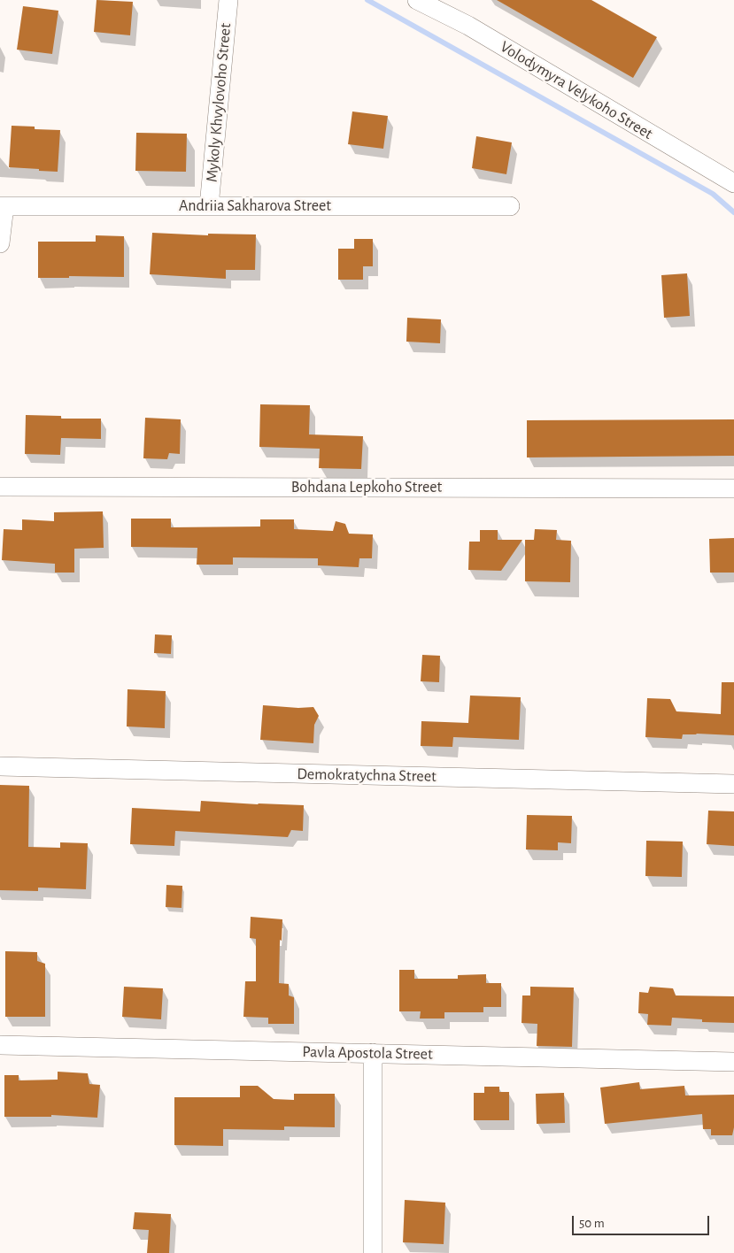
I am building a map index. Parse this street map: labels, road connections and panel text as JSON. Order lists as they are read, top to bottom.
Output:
{
  "streets": {
    "street": [
      "Volodymyra Velykoho Street",
      "Mykoly Khvylovoho Street",
      "Andriia Sakharova Street",
      "Bohdana Lepkoho Street",
      "Demokratychna Street",
      "Pavla Apostola Street"
    ]
  },
  "crossings": [
    ["Mykoly Khvylovoho Street", "Andriia Sakharova Street"]
  ],
  "scale_bar": "50 m"
}
